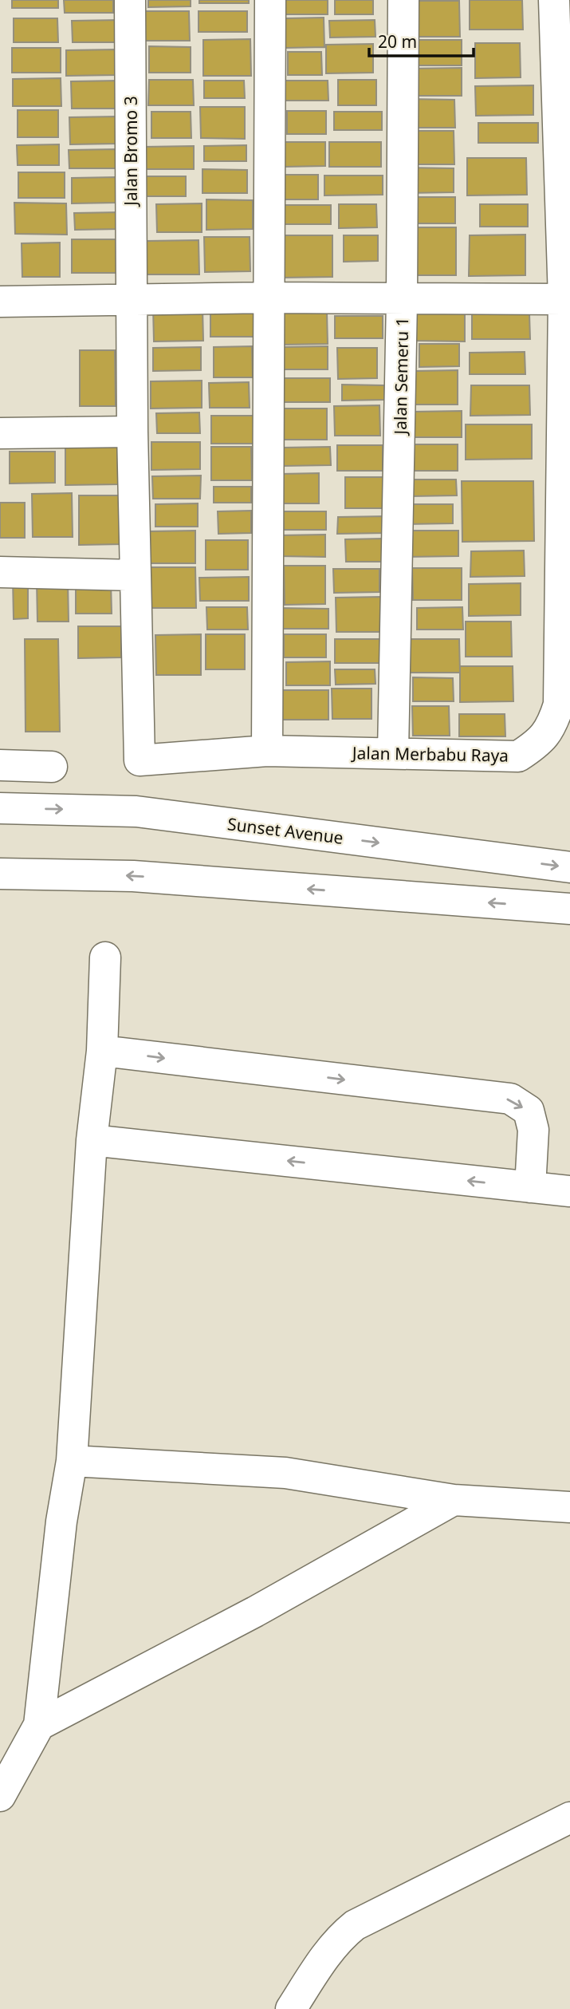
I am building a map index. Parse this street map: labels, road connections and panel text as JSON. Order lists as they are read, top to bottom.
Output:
{
  "streets": {
    "street": [
      "Jalan Bromo 3",
      "Jalan Semeru 1",
      "Jalan Merbabu Raya",
      "Sunset Avenue"
    ]
  },
  "crossings": [
    ["Jalan Bromo 3", "Jalan Semeru 1"],
    ["Jalan Bromo 3", "Jalan Merbabu Raya"],
    ["Jalan Semeru 1", "Jalan Merbabu Raya"]
  ],
  "scale_bar": "20 m"
}
